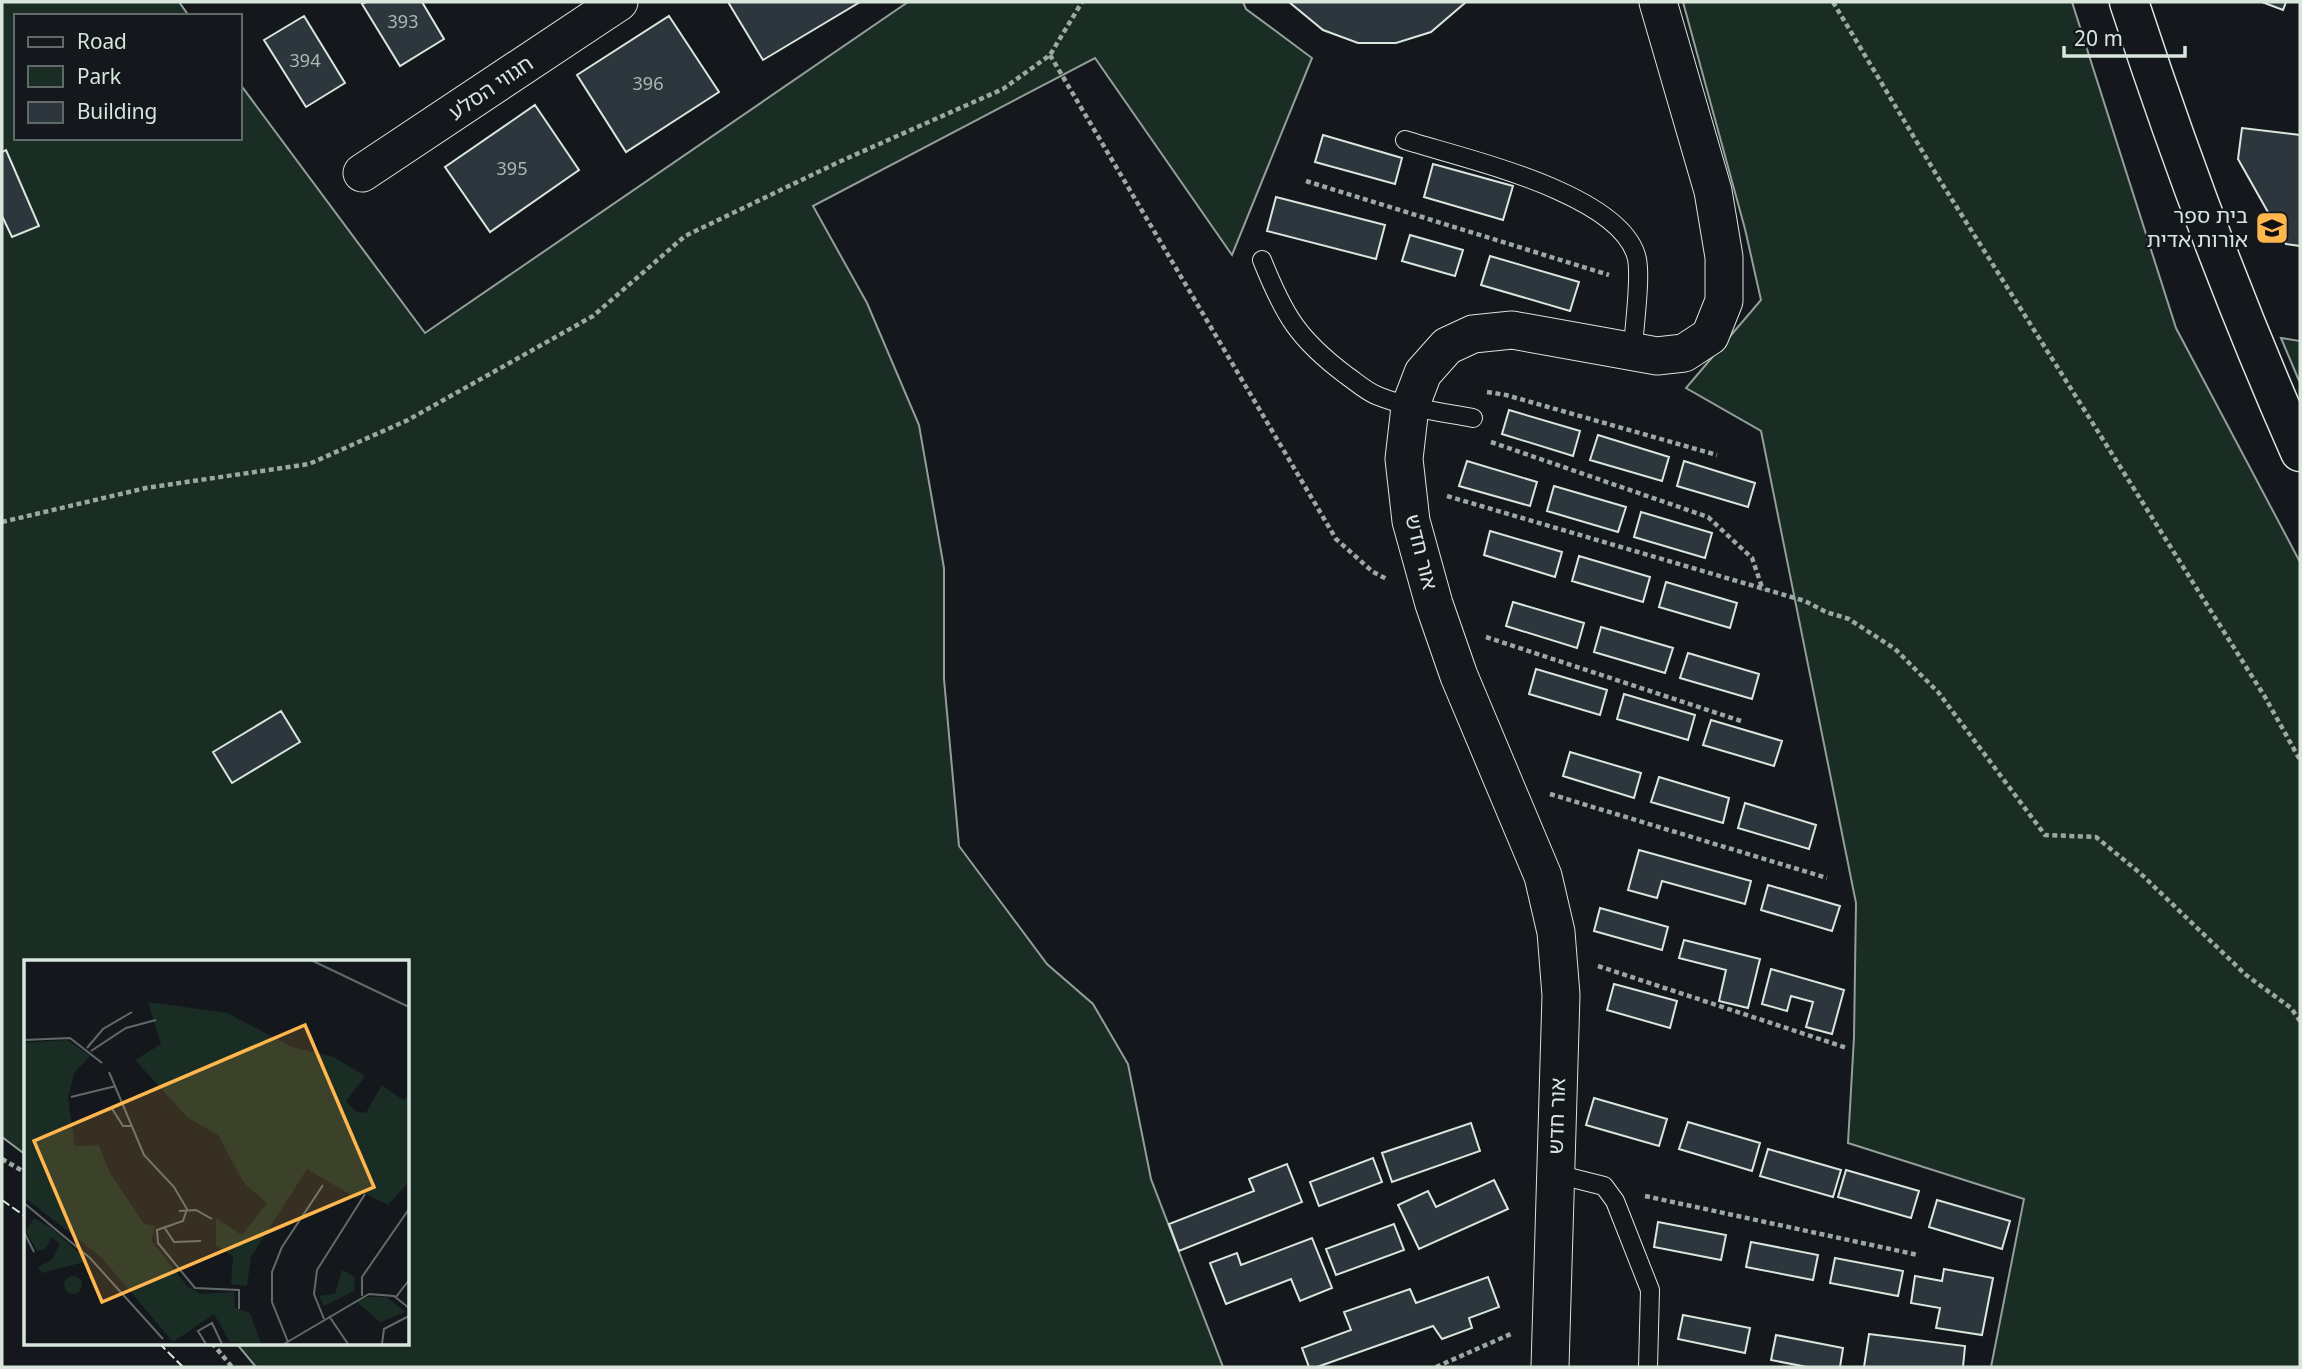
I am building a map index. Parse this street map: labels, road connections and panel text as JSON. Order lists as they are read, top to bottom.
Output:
{
  "streets": {
    "street": ["חגווי הסלע", "אור חדש"]
  },
  "places": {
    "school or university": ["בית ספר אורות אדית"]
  },
  "house_numbers": [
    "393",
    "394",
    "396",
    "395"
  ],
  "legend": ["Road", "Park", "Building"],
  "scale_bar": "20 m"
}
